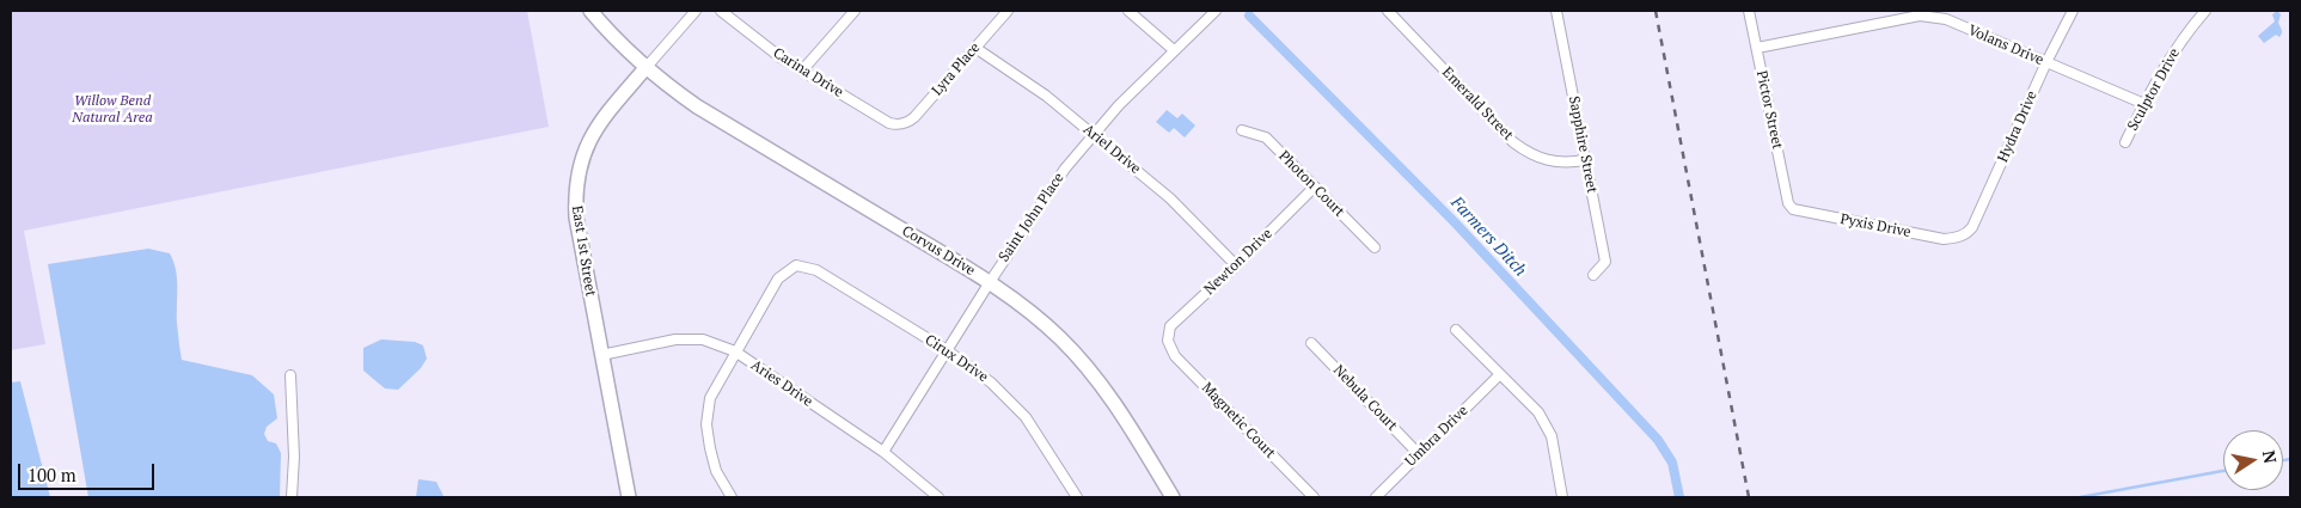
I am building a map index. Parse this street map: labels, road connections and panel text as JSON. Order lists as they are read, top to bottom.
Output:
{
  "streets": {
    "street": [
      "Volans Drive",
      "Lyra Place",
      "Carina Drive",
      "Sculptor Drive",
      "Emerald Street",
      "Pictor Street",
      "Hydra Drive",
      "Sapphire Street",
      "Ariel Drive",
      "Photon Court",
      "Saint John Place",
      "Pyxis Drive",
      "East 1st Street",
      "Corvus Drive",
      "Newton Drive",
      "Cirux Drive",
      "Aries Drive",
      "Nebula Court",
      "Magnetic Court",
      "Umbra Drive"
    ]
  },
  "crossings": [
    ["Volans Drive", "Sculptor Drive"],
    ["Volans Drive", "Pictor Street"],
    ["Volans Drive", "Hydra Drive"],
    ["Lyra Place", "Carina Drive"],
    ["Lyra Place", "Ariel Drive"],
    ["Emerald Street", "Sapphire Street"],
    ["Pictor Street", "Pyxis Drive"],
    ["Hydra Drive", "Pyxis Drive"],
    ["Ariel Drive", "Saint John Place"],
    ["Ariel Drive", "Newton Drive"],
    ["Photon Court", "Newton Drive"],
    ["Saint John Place", "Corvus Drive"],
    ["Saint John Place", "Cirux Drive"],
    ["Saint John Place", "Aries Drive"],
    ["East 1st Street", "Corvus Drive"],
    ["East 1st Street", "Aries Drive"],
    ["Newton Drive", "Magnetic Court"],
    ["Cirux Drive", "Aries Drive"],
    ["Nebula Court", "Umbra Drive"]
  ],
  "water": ["Farmers Ditch"],
  "parks": ["Willow Bend Natural Area"],
  "scale_bar": "100 m",
  "north": "right"
}
